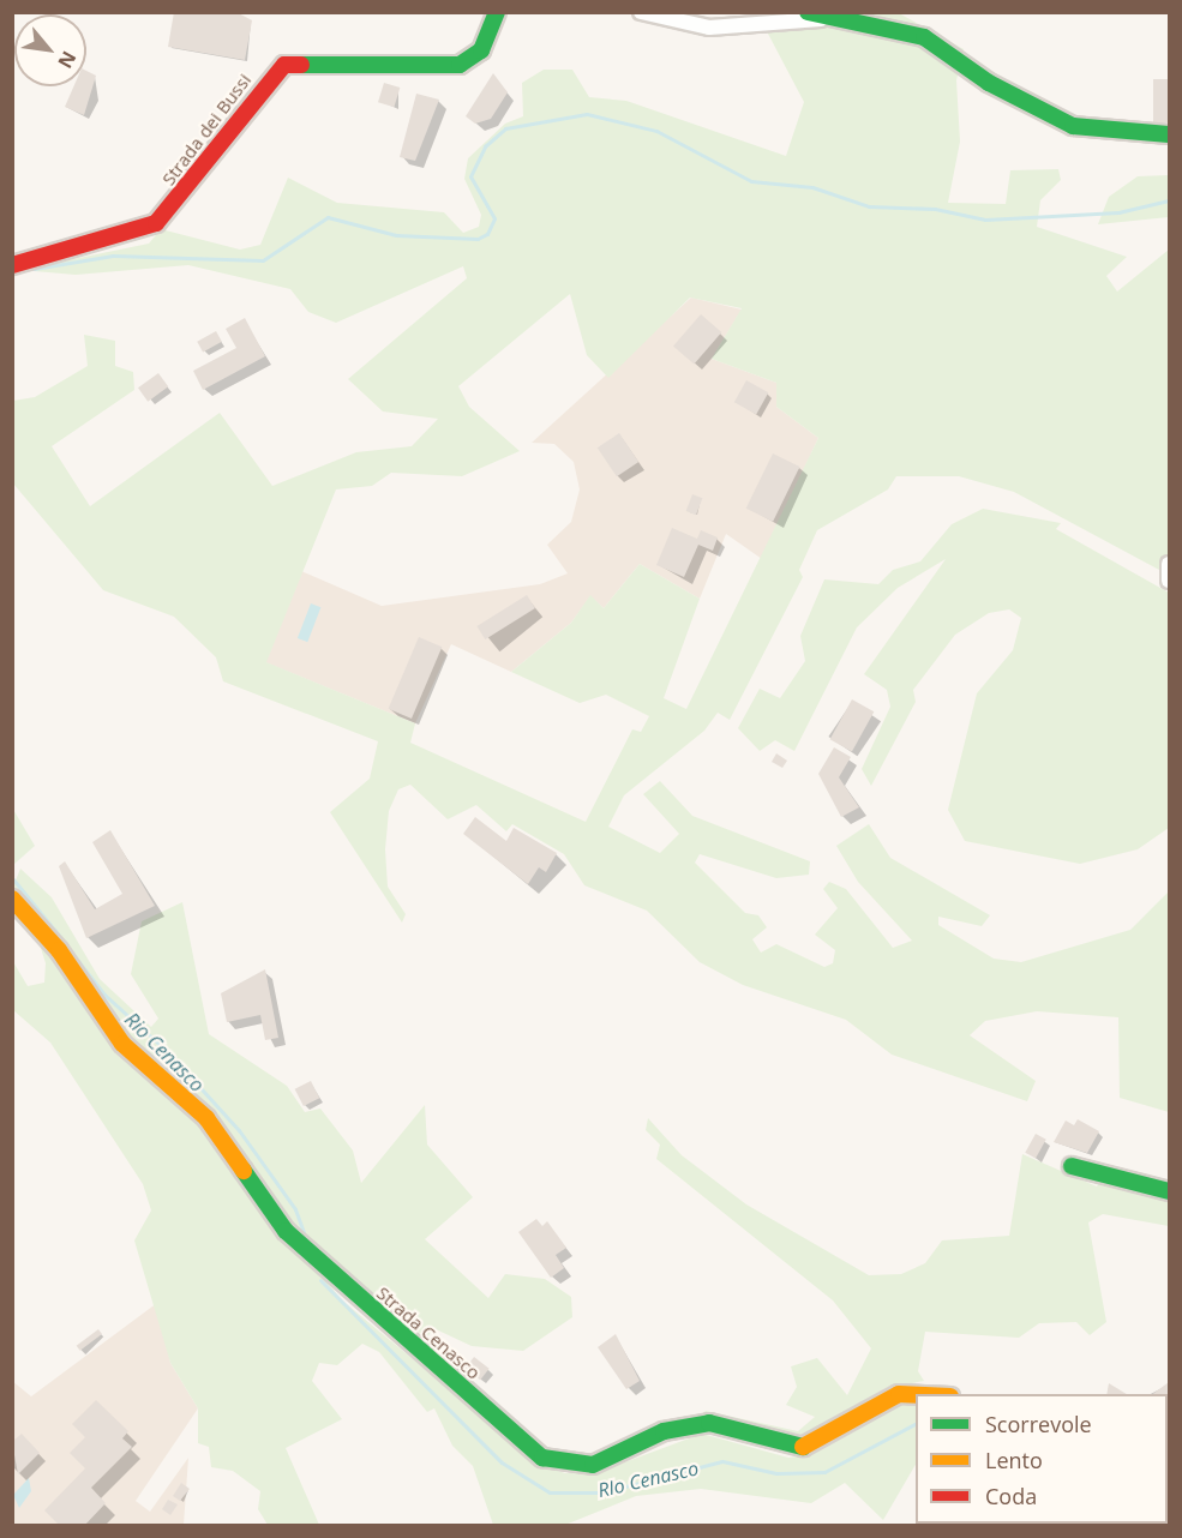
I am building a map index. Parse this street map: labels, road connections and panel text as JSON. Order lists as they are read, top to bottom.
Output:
{
  "streets": {
    "street": ["Strada dei Bussi", "Strada Cenasco"]
  },
  "water": ["Rio Cenasco", "RIo Cenasco"],
  "legend": ["Scorrevole", "Lento", "Coda"],
  "north": "bottom right"
}
